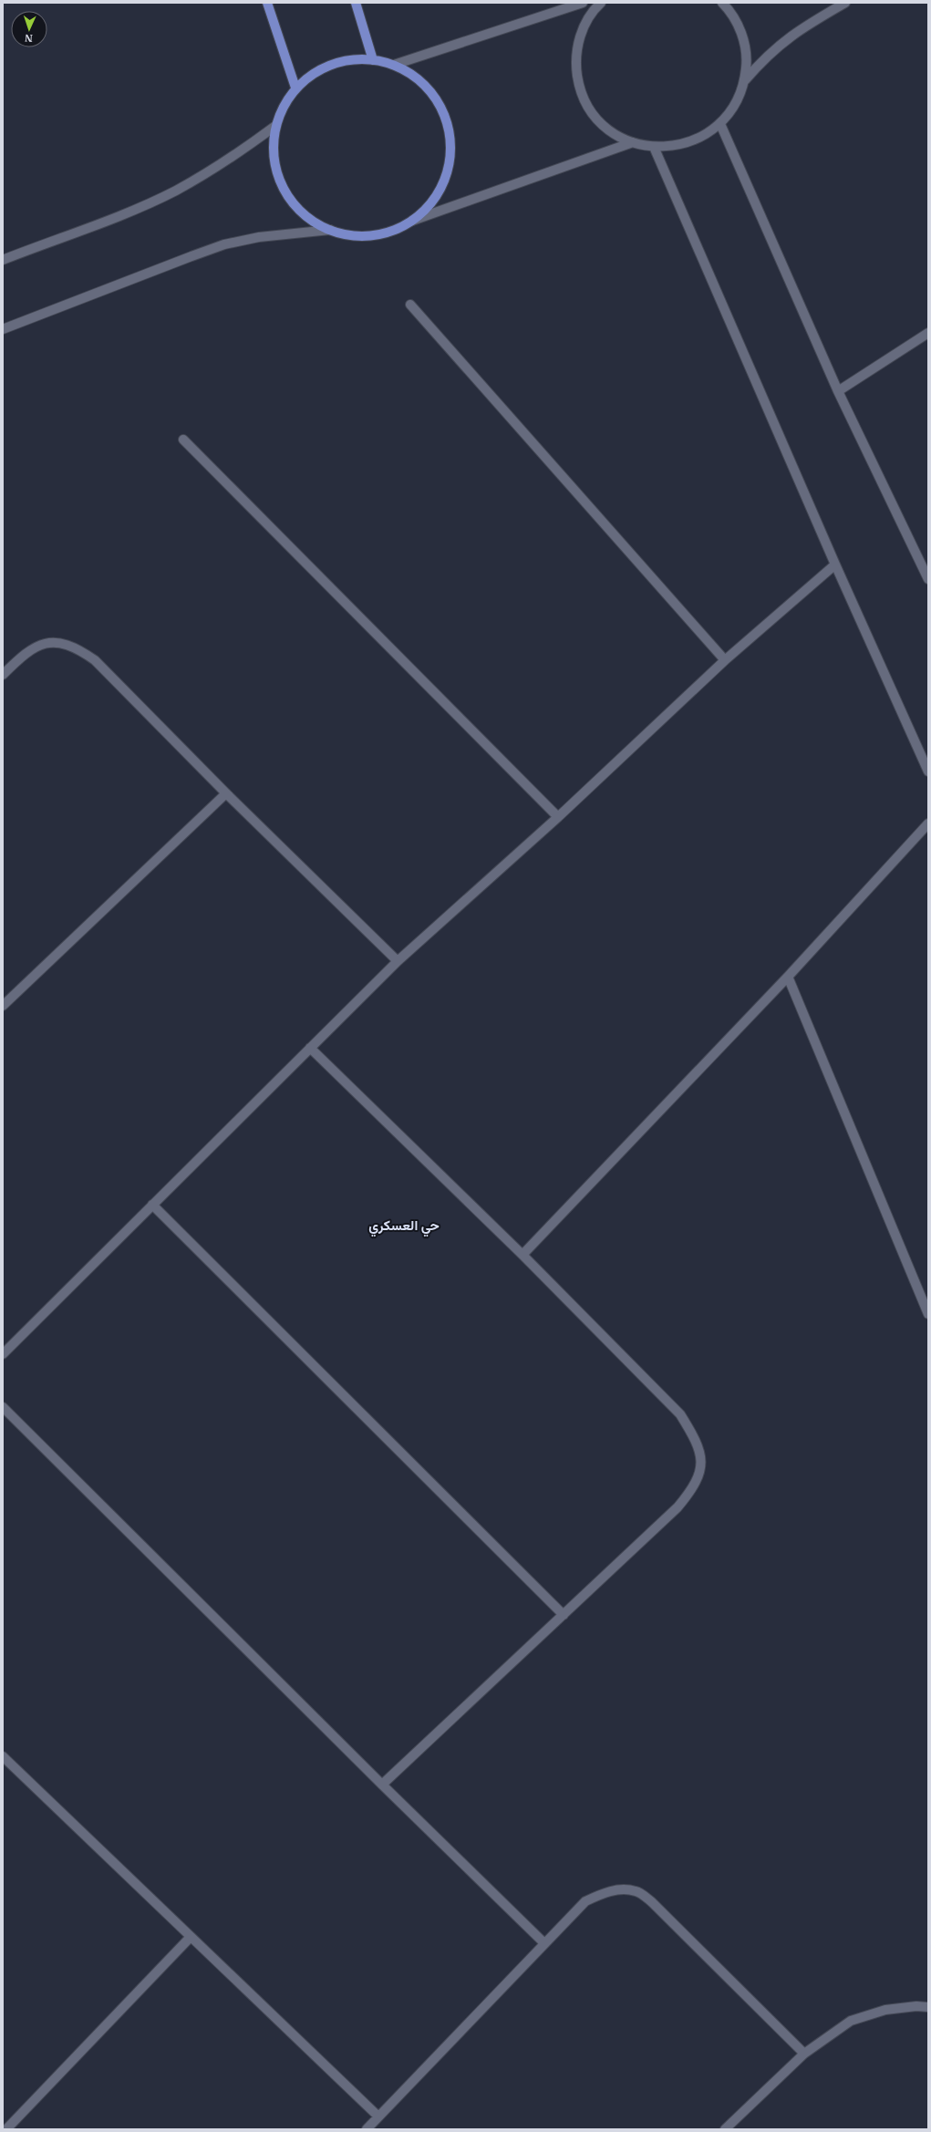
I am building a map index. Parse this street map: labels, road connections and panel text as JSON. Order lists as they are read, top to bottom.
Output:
{
  "districts": ["حي العسكري"],
  "north": "bottom"
}
